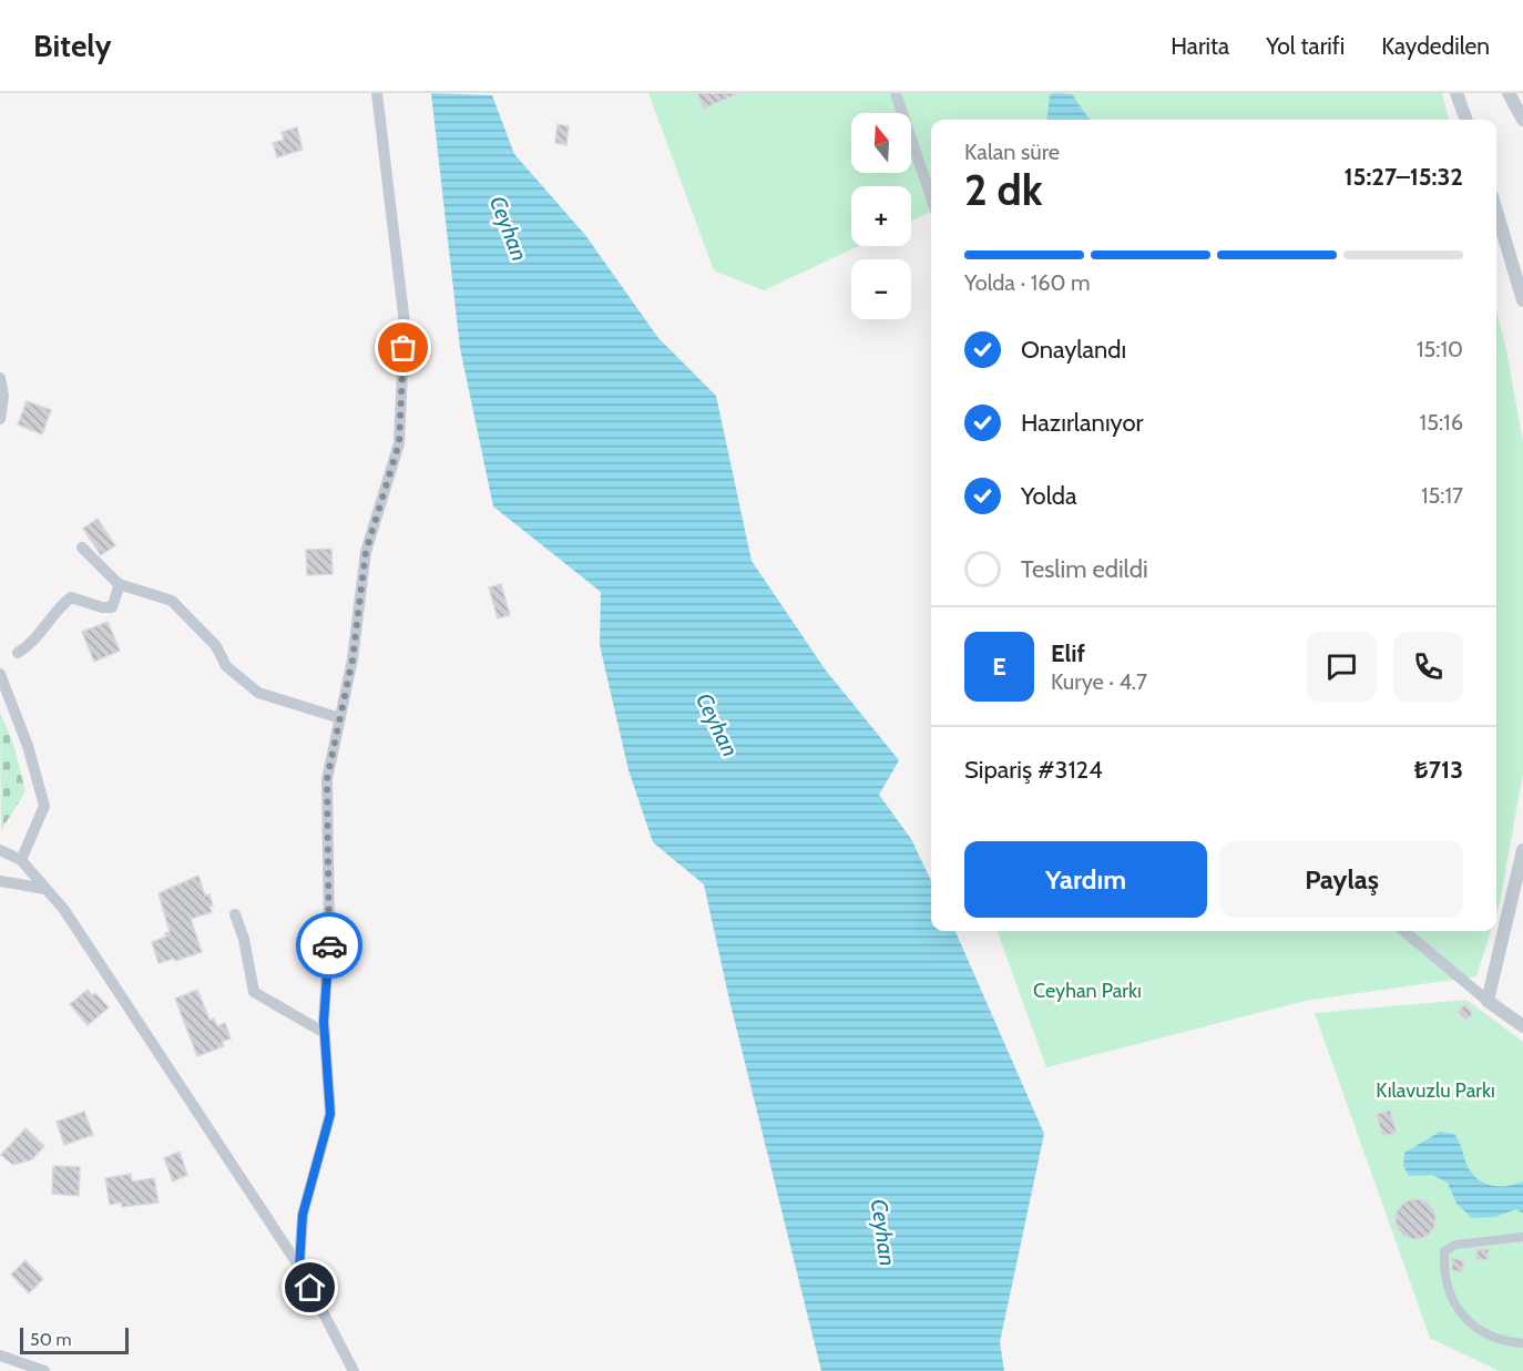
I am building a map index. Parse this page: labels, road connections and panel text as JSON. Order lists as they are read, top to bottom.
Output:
{
  "water": ["Ceyhan"],
  "parks": ["Ceyhan Parkı", "Kılavuzlu Parkı"],
  "scale_bar": "50 m",
  "north": "top",
  "page": {
    "header": "Bitely",
    "nav": ["Harita", "Yol tarifi", "Kaydedilen"],
    "map_buttons": ["+", "−"],
    "heading": ["2 dk", "Kalan süre", "15:27–15:32"],
    "panel": [
      "Elif",
      "Kurye · 4.7",
      "Sipariş #3124",
      "₺713"
    ],
    "bar": "Yolda · 160 m",
    "list": [
      ["Onaylandı", "15:10"],
      ["Hazırlanıyor", "15:16"],
      ["Yolda", "15:17"],
      "Teslim edildi"
    ],
    "round": "E",
    "buttons": ["Yardım", "Paylaş"],
    "scale": "50 m"
  }
}
